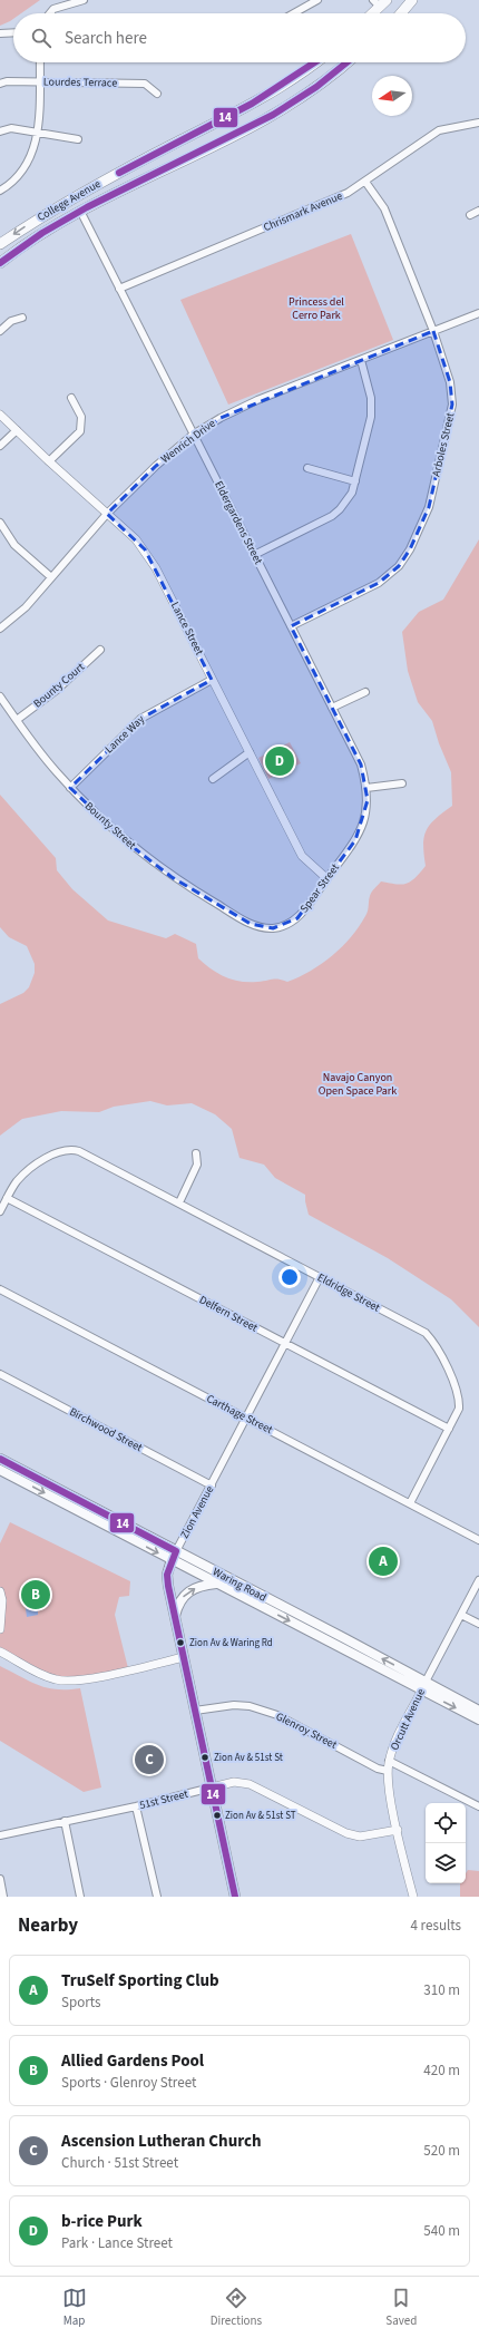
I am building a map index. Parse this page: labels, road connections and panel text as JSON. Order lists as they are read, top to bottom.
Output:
{
  "streets": {
    "main road": ["College Avenue", "Zion Avenue", "Waring Road"],
    "street": [
      "Lourdes Terrace",
      "Chrismark Avenue",
      "Wenrich Drive",
      "Arboles Street",
      "Eldergardens Street",
      "Lance Street",
      "Bounty Court",
      "Lance Way",
      "Bounty Street",
      "Spear Street",
      "Eldridge Street",
      "Delfern Street",
      "Carthage Street",
      "Birchwood Street",
      "Orcutt Avenue",
      "Glenroy Street",
      "51st Street"
    ]
  },
  "crossings": [
    ["College Avenue", "Eldergardens Street"],
    ["Chrismark Avenue", "Arboles Street"],
    ["Chrismark Avenue", "Eldergardens Street"],
    ["Wenrich Drive", "Arboles Street"],
    ["Wenrich Drive", "Eldergardens Street"],
    ["Wenrich Drive", "Lance Street"],
    ["Arboles Street", "Eldergardens Street"],
    ["Eldergardens Street", "Spear Street"],
    ["Lance Street", "Lance Way"],
    ["Lance Street", "Spear Street"],
    ["Bounty Court", "Bounty Street"],
    ["Lance Way", "Bounty Street"],
    ["Bounty Street", "Spear Street"],
    ["Eldridge Street", "Delfern Street"],
    ["Eldridge Street", "Carthage Street"],
    ["Eldridge Street", "Zion Avenue"],
    ["Delfern Street", "Zion Avenue"],
    ["Carthage Street", "Zion Avenue"],
    ["Birchwood Street", "Zion Avenue"],
    ["Zion Avenue", "Waring Road"],
    ["Zion Avenue", "Glenroy Street"],
    ["Zion Avenue", "51st Street"],
    ["Waring Road", "Orcutt Avenue"],
    ["Orcutt Avenue", "Glenroy Street"],
    ["Orcutt Avenue", "51st Street"]
  ],
  "parks": ["Princess del Cerro Park", "Navajo Canyon Open Space Park"],
  "places": ["Zion Av & Waring Rd", "Zion Av & 51st St", "Zion Av & 51st ST"],
  "lines": ["transit line 14"],
  "north": "left",
  "page": {
    "search": "Search here",
    "pins": [
      "D",
      "A",
      "B",
      "C"
    ],
    "heading": ["Nearby", "4 results"],
    "list": [
      {
        "mark": "A",
        "name": "TruSelf Sporting Club",
        "note": "Sports",
        "value": "310 m"
      },
      {
        "mark": "B",
        "name": "Allied Gardens Pool",
        "note": "Sports · Glenroy Street",
        "value": "420 m"
      },
      {
        "mark": "C",
        "name": "Ascension Lutheran Church",
        "note": "Church · 51st Street",
        "value": "520 m"
      },
      {
        "mark": "D",
        "name": "b-rice Purk",
        "note": "Park · Lance Street",
        "value": "540 m"
      }
    ],
    "nav": ["Map", "Directions", "Saved"]
  }
}
